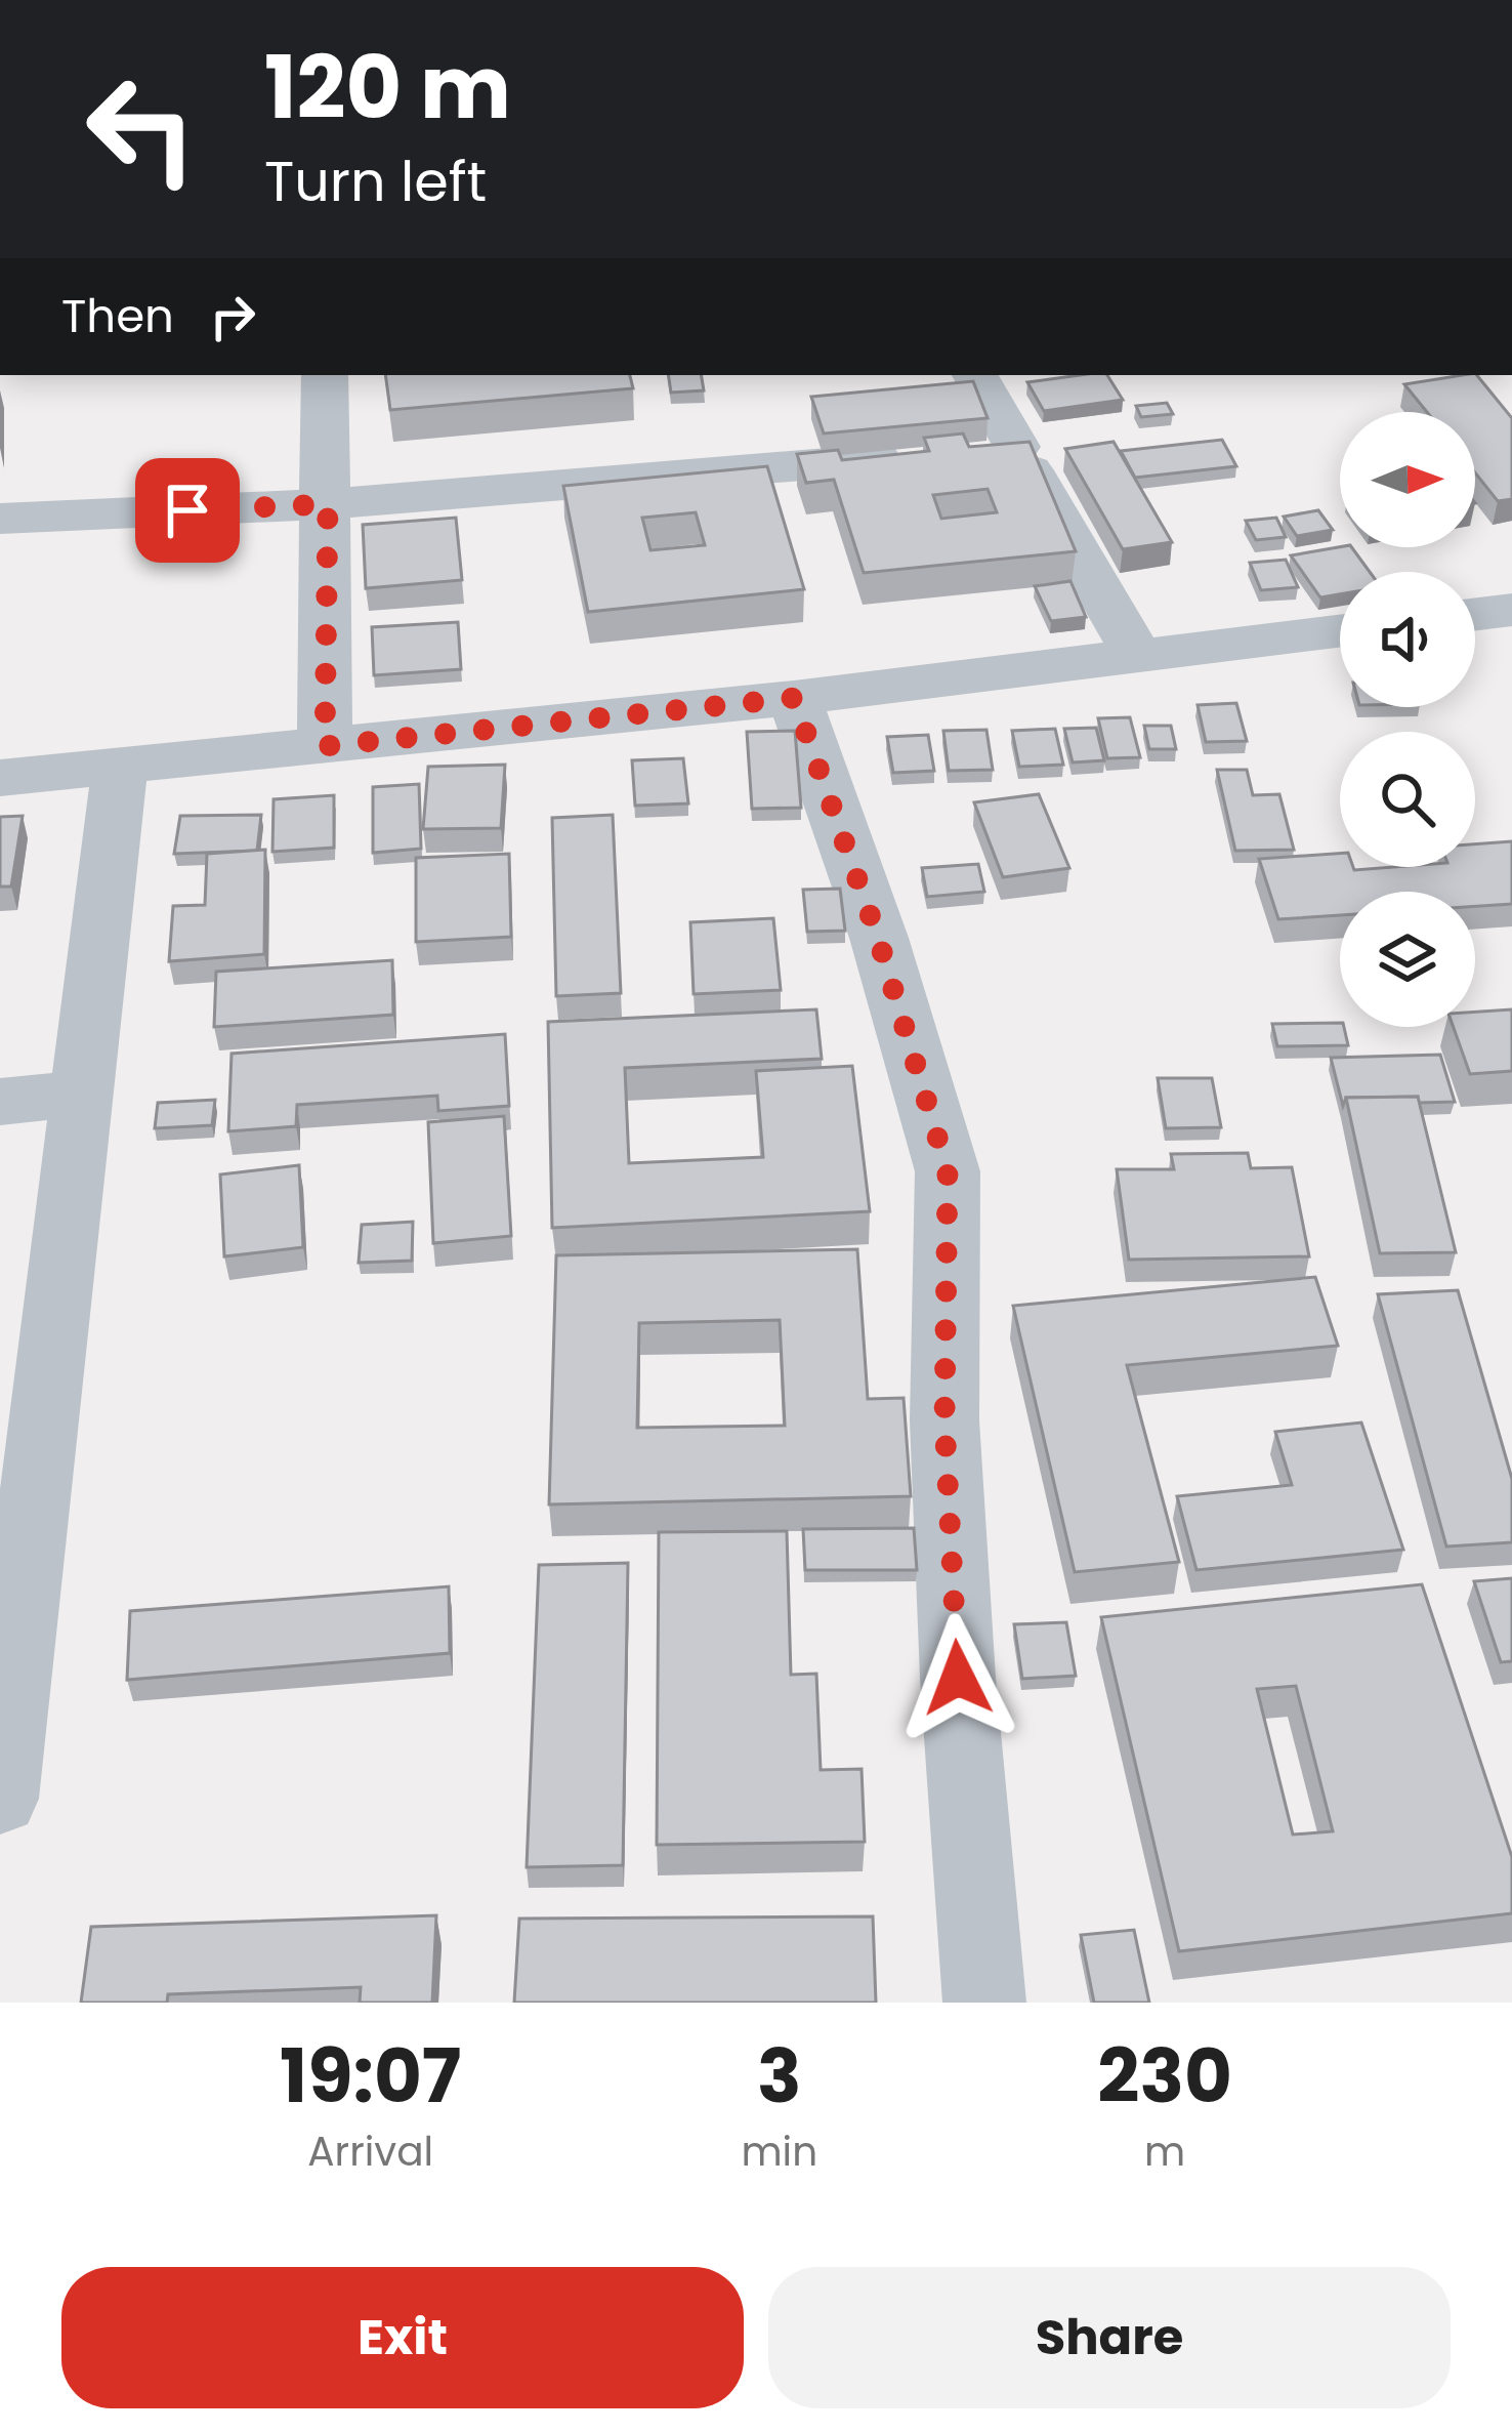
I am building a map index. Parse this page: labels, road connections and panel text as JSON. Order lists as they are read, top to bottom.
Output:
{
  "north": "right",
  "page": {
    "turn": ["120 m", "Turn left"],
    "then": "Then",
    "eta": [
      "19:07",
      "Arrival",
      "3",
      "min",
      "230",
      "m"
    ],
    "buttons": ["Exit", "Share"]
  }
}
